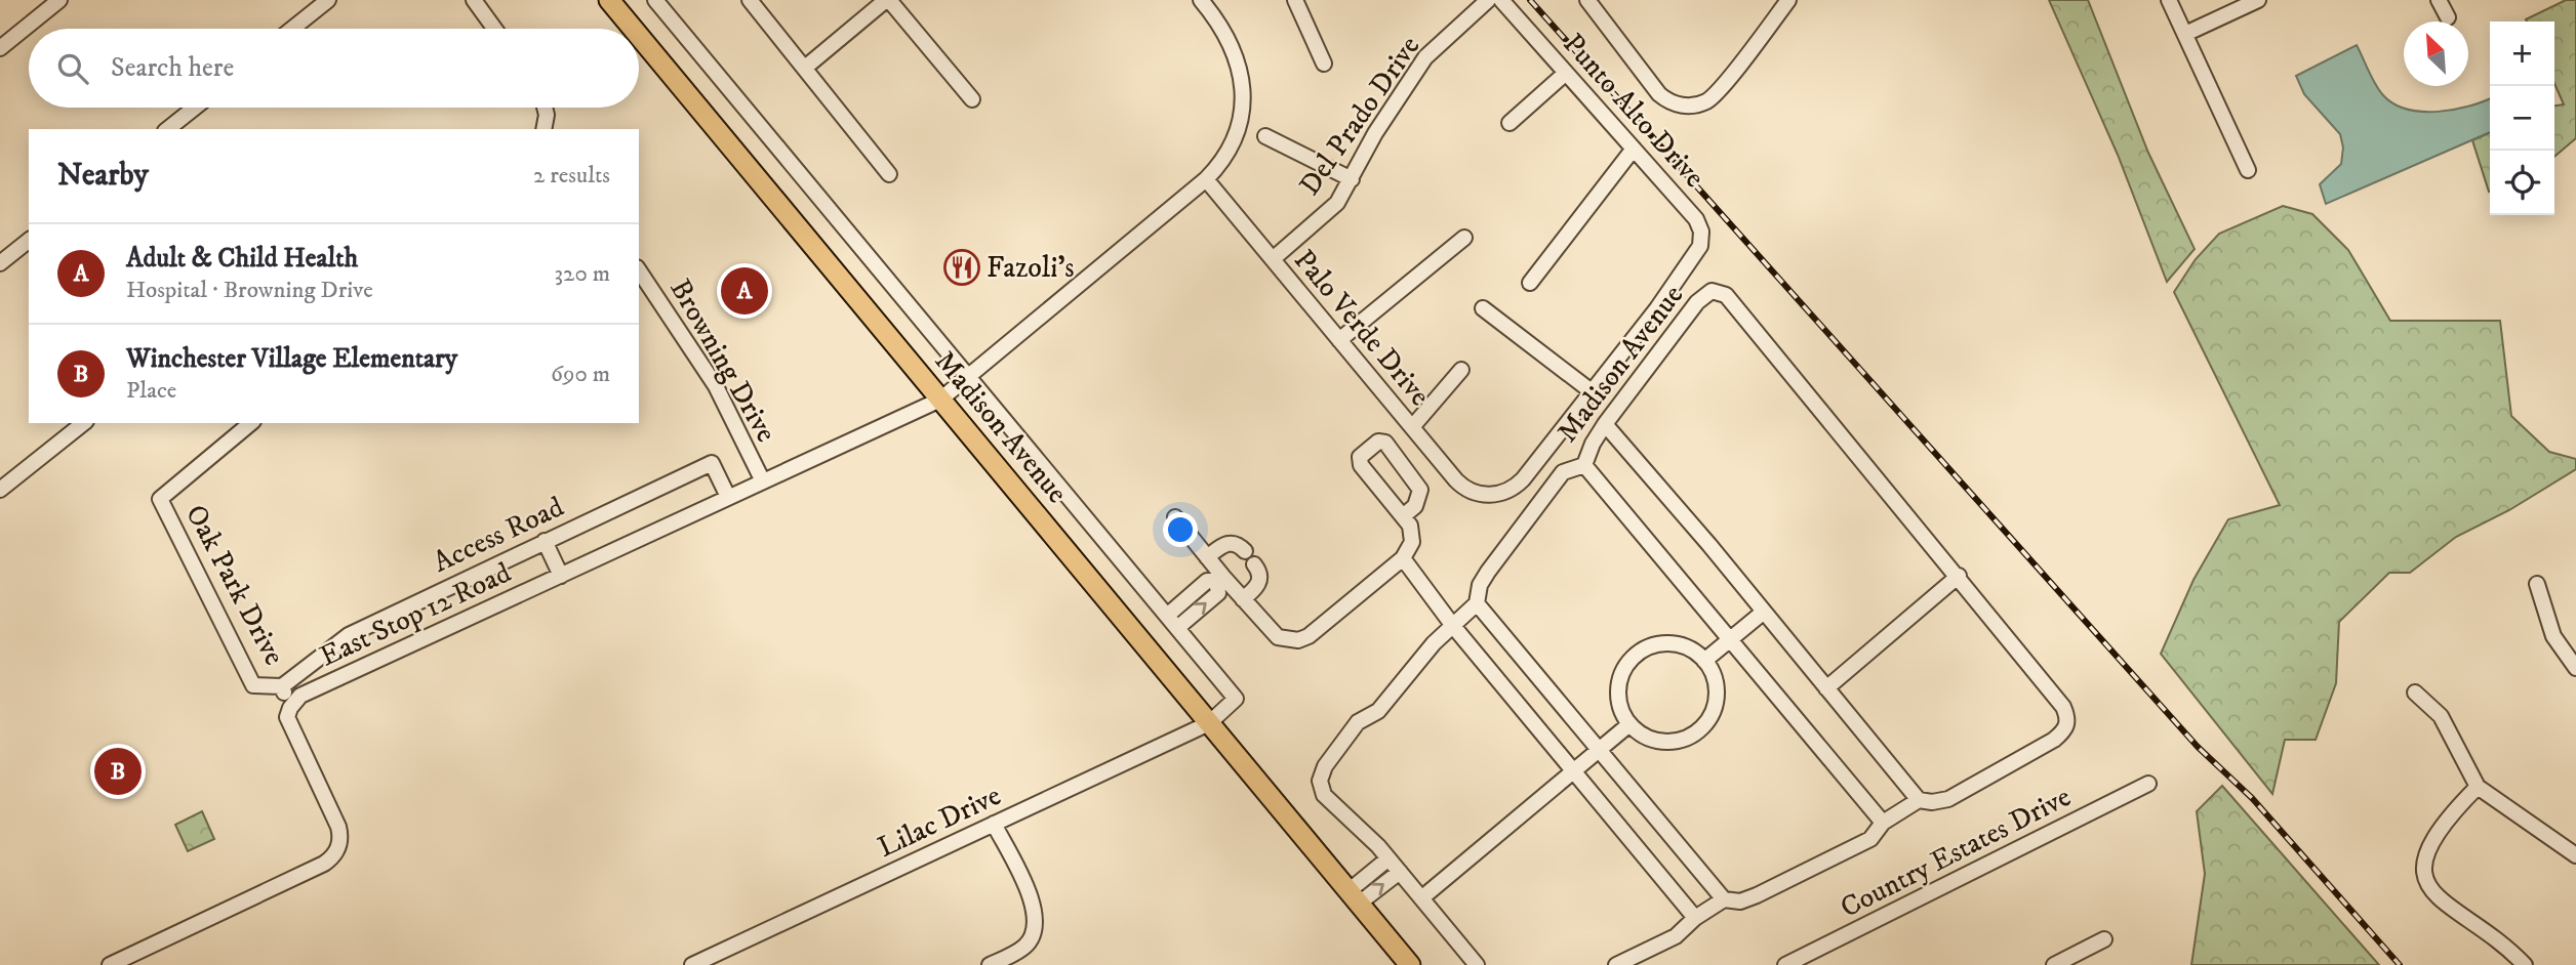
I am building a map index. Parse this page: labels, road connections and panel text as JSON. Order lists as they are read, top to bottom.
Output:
{
  "streets": {
    "main road": ["Madison Avenue"],
    "street": [
      "Punto Alto Drive",
      "Del Prado Drive",
      "Palo Verde Drive",
      "Browning Drive",
      "Access Road",
      "Oak Park Drive",
      "East Stop 12 Road",
      "Lilac Drive",
      "Country Estates Drive"
    ]
  },
  "crossings": [
    ["Punto Alto Drive", "Palo Verde Drive"],
    ["Del Prado Drive", "Palo Verde Drive"],
    ["Palo Verde Drive", "East Stop 12 Road"],
    ["Browning Drive", "East Stop 12 Road"],
    ["Madison Avenue", "East Stop 12 Road"],
    ["Madison Avenue", "Lilac Drive"],
    ["Access Road", "Oak Park Drive"],
    ["Access Road", "East Stop 12 Road"],
    ["Oak Park Drive", "East Stop 12 Road"]
  ],
  "places": {
    "restaurant": ["Fazoli's"]
  },
  "north": "top left",
  "page": {
    "map_buttons": ["+", "−"],
    "search": "Search here",
    "heading": ["Nearby", "2 results"],
    "list": [
      {
        "mark": "A",
        "name": "Adult & Child Health",
        "note": "Hospital · Browning Drive",
        "value": "320 m"
      },
      {
        "mark": "B",
        "name": "Winchester Village Elementary",
        "note": "Place",
        "value": "690 m"
      }
    ],
    "pins": ["A", "B"]
  }
}
